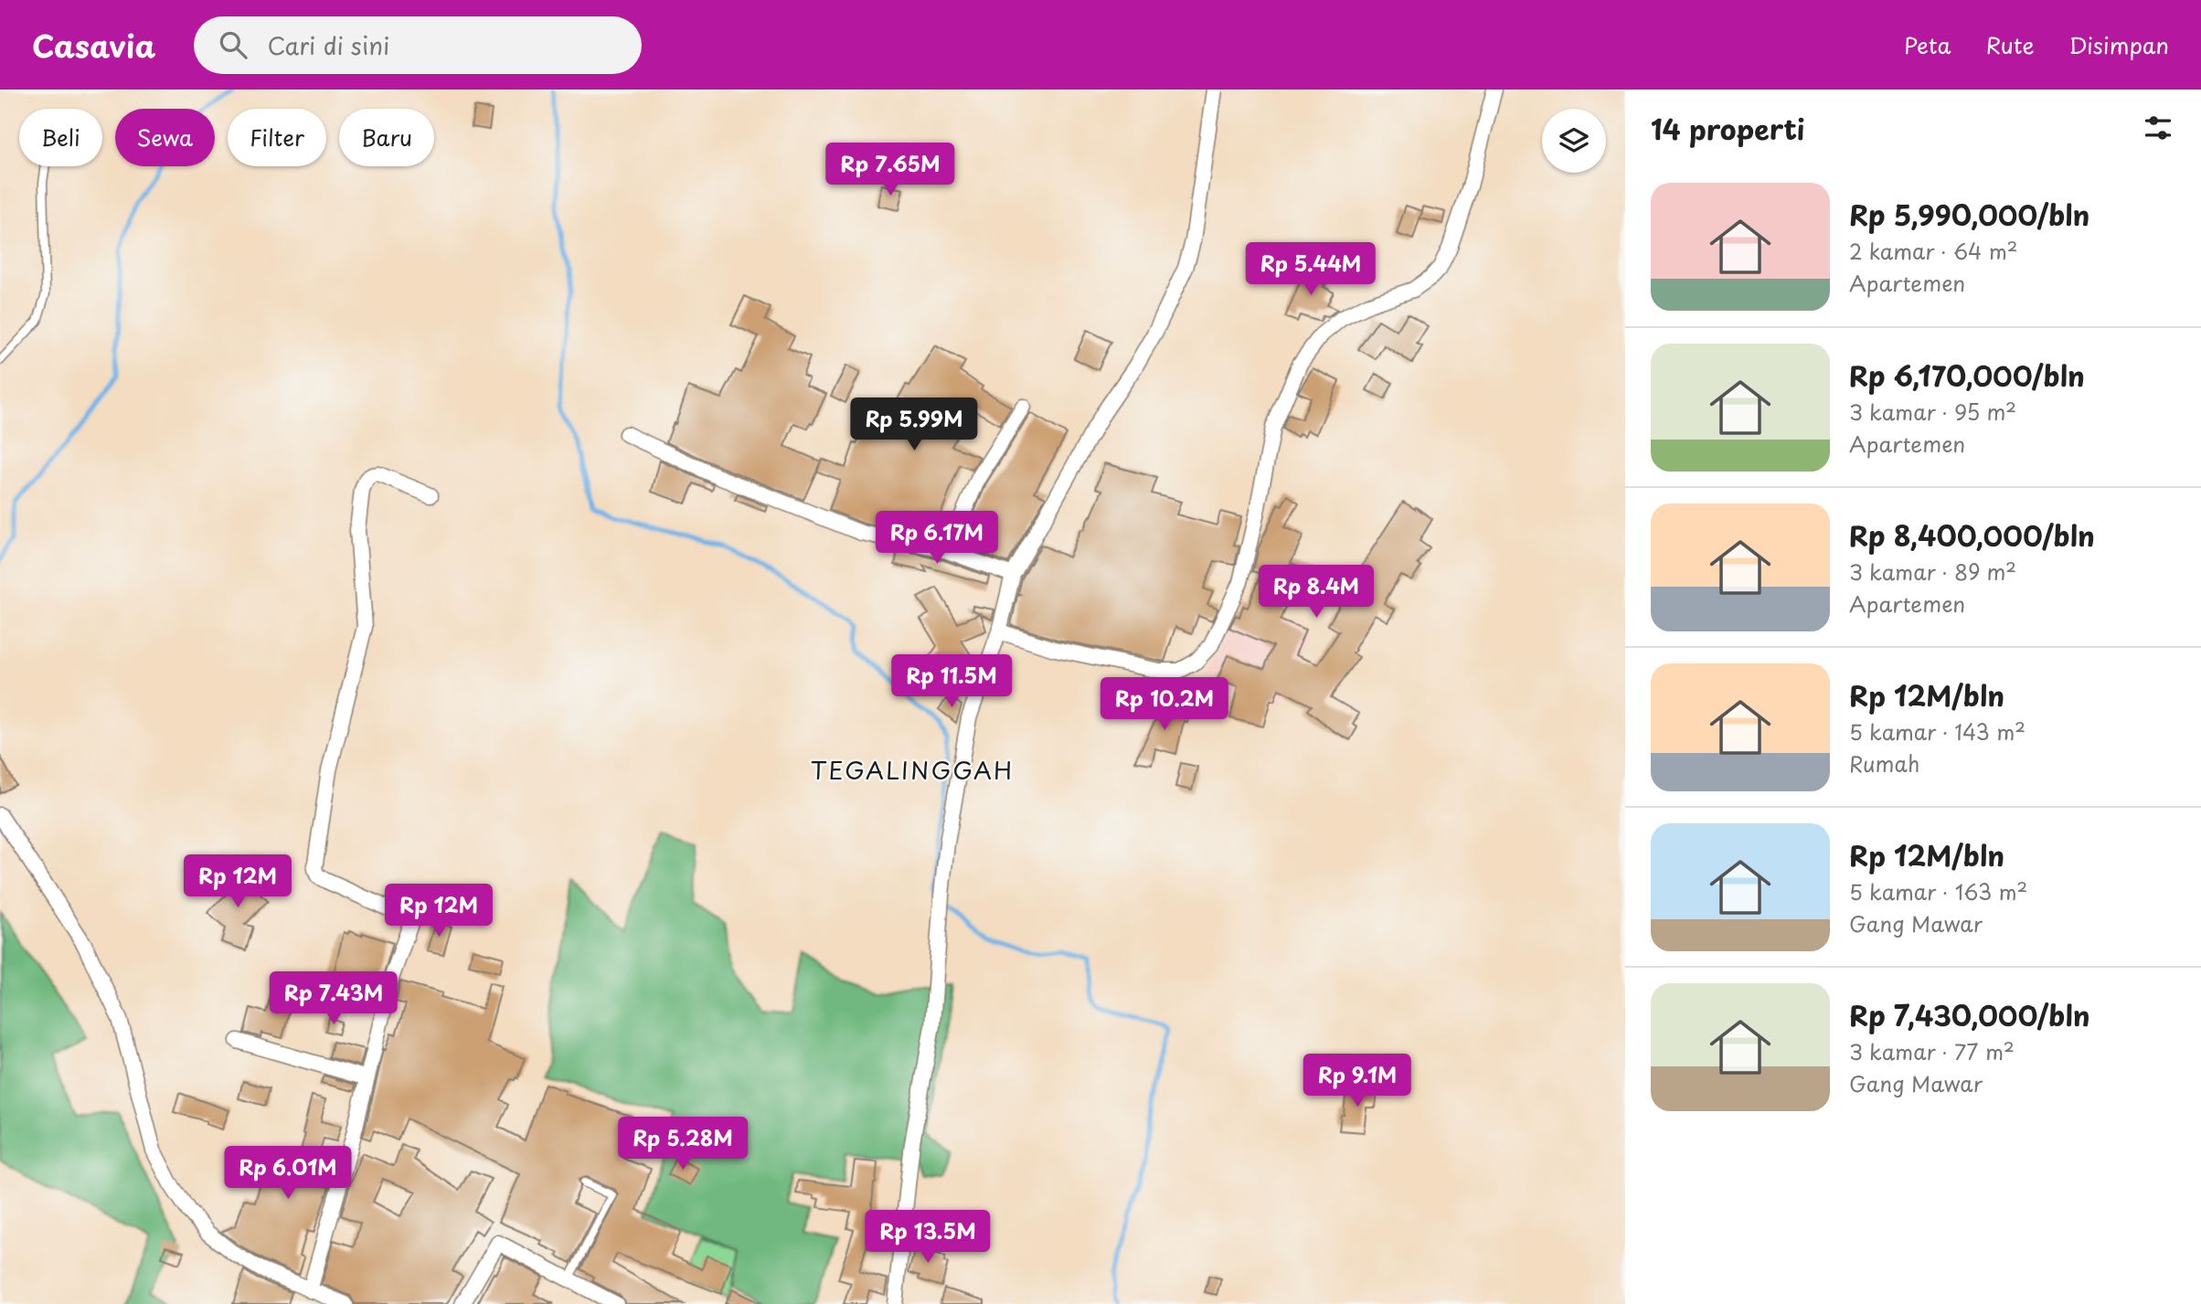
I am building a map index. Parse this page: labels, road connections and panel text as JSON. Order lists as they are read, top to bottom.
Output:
{
  "districts": ["TEGALINGGAH"],
  "page": {
    "header": "Casavia",
    "search": "Cari di sini",
    "nav": ["Peta", "Rute", "Disimpan"],
    "heading": "14 properti",
    "chip": [
      "Beli",
      "Sewa",
      "Filter",
      "Baru"
    ],
    "price": [
      "Rp 7.65M",
      "Rp 5.44M",
      "Rp 5.99M",
      "Rp 6.17M",
      "Rp 8.4M",
      "Rp 11.5M",
      "Rp 10.2M",
      "Rp 12M",
      "Rp 12M",
      "Rp 7.43M",
      "Rp 9.1M",
      "Rp 5.28M",
      "Rp 6.01M",
      "Rp 13.5M"
    ],
    "list": [
      {
        "name": "Rp 5,990,000/bln",
        "note": "2 kamar · 64 m² · Apartemen"
      },
      {
        "name": "Rp 6,170,000/bln",
        "note": "3 kamar · 95 m² · Apartemen"
      },
      {
        "name": "Rp 8,400,000/bln",
        "note": "3 kamar · 89 m² · Apartemen"
      },
      {
        "name": "Rp 12M/bln",
        "note": "5 kamar · 143 m² · Rumah"
      },
      {
        "name": "Rp 12M/bln",
        "note": "5 kamar · 163 m² · Gang Mawar"
      },
      {
        "name": "Rp 7,430,000/bln",
        "note": "3 kamar · 77 m² · Gang Mawar"
      }
    ]
  }
}
